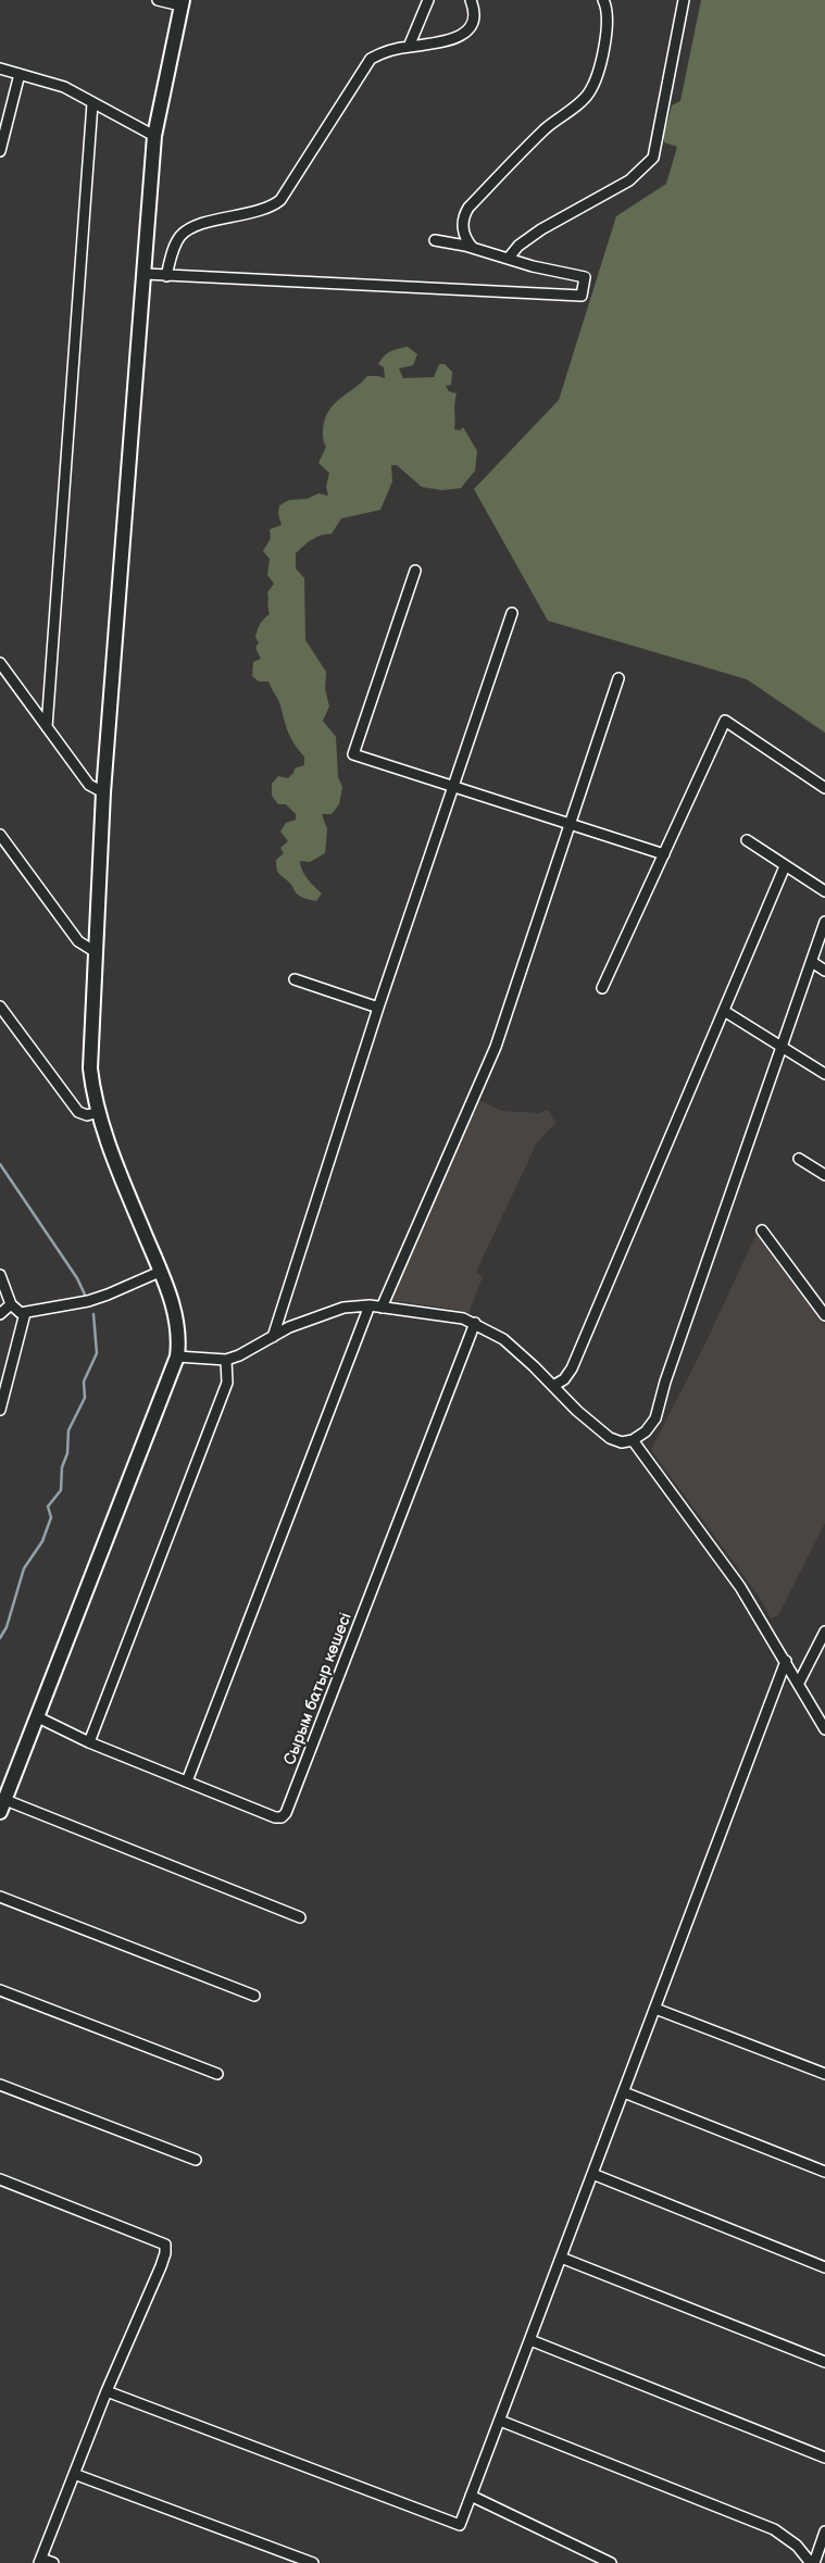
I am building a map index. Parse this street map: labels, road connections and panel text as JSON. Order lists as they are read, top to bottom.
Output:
{
  "streets": {
    "street": ["Сырым батыр көшесі"]
  }
}
